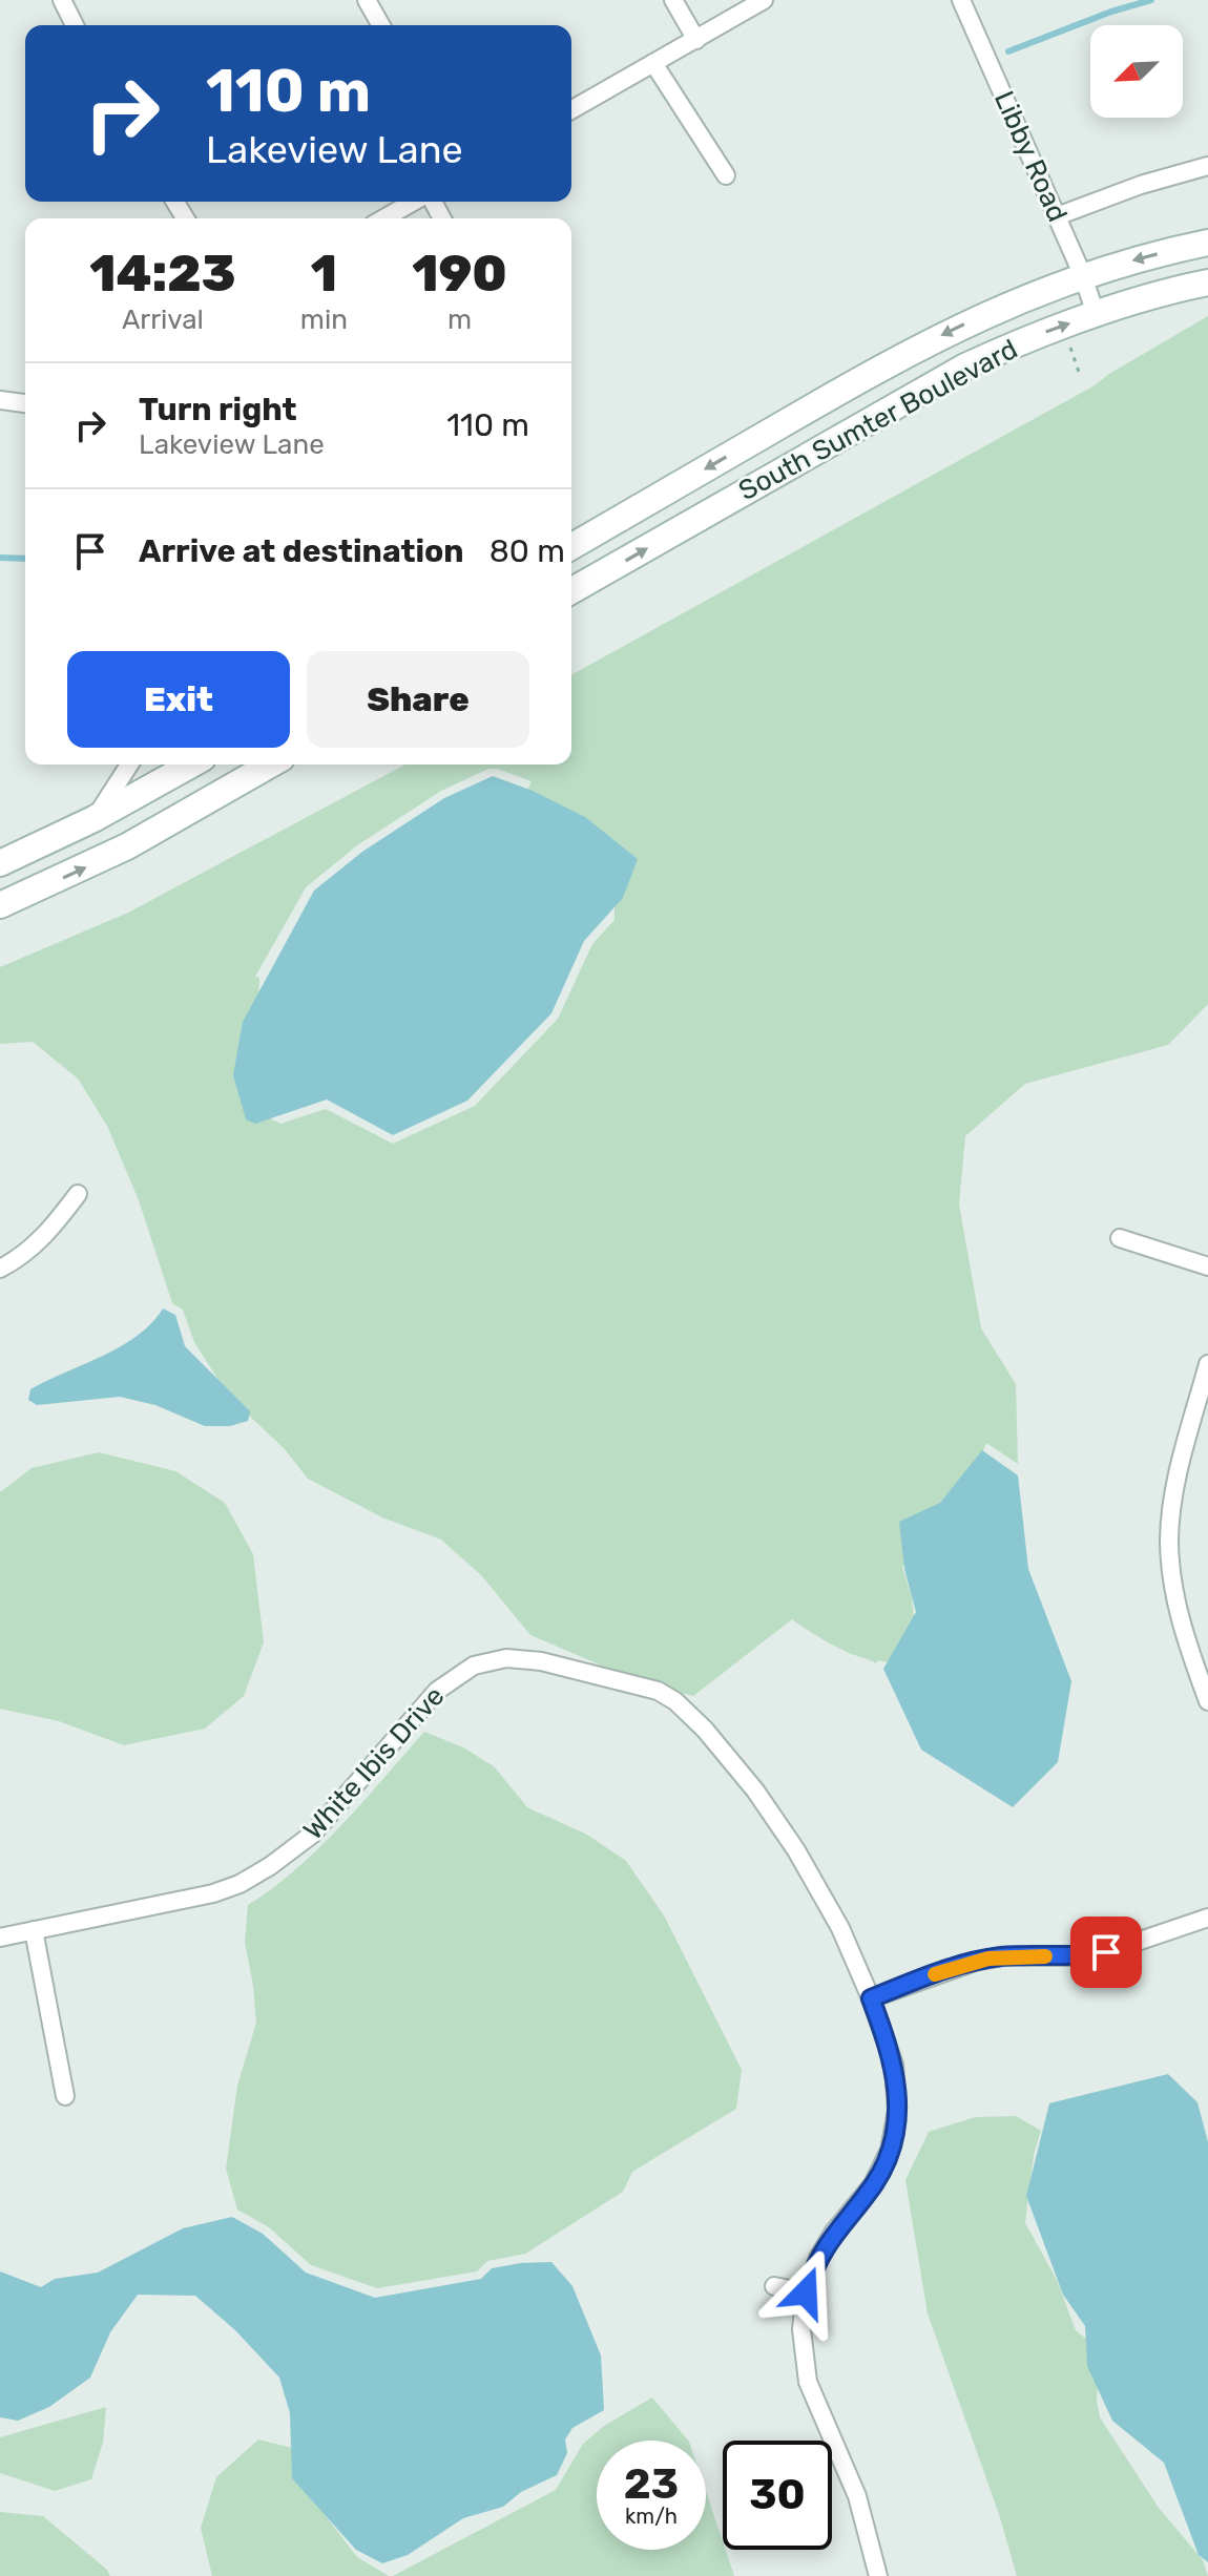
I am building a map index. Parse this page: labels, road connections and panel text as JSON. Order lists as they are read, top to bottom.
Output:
{
  "streets": {
    "main road": ["South Sumter Boulevard"],
    "street": ["Libby Road", "White Ibis Drive"]
  },
  "crossings": [
    ["Libby Road", "South Sumter Boulevard"]
  ],
  "north": "bottom left",
  "page": {
    "turn": ["110 m", "Lakeview Lane"],
    "eta": [
      "14:23",
      "Arrival",
      "1",
      "min",
      "190",
      "m"
    ],
    "list": [
      {
        "name": "Turn right",
        "note": "Lakeview Lane",
        "value": "110 m"
      },
      {
        "name": "Arrive at destination",
        "value": "80 m"
      }
    ],
    "buttons": ["Exit", "Share"],
    "speed": "23 km/h",
    "limit": "30"
  }
}
